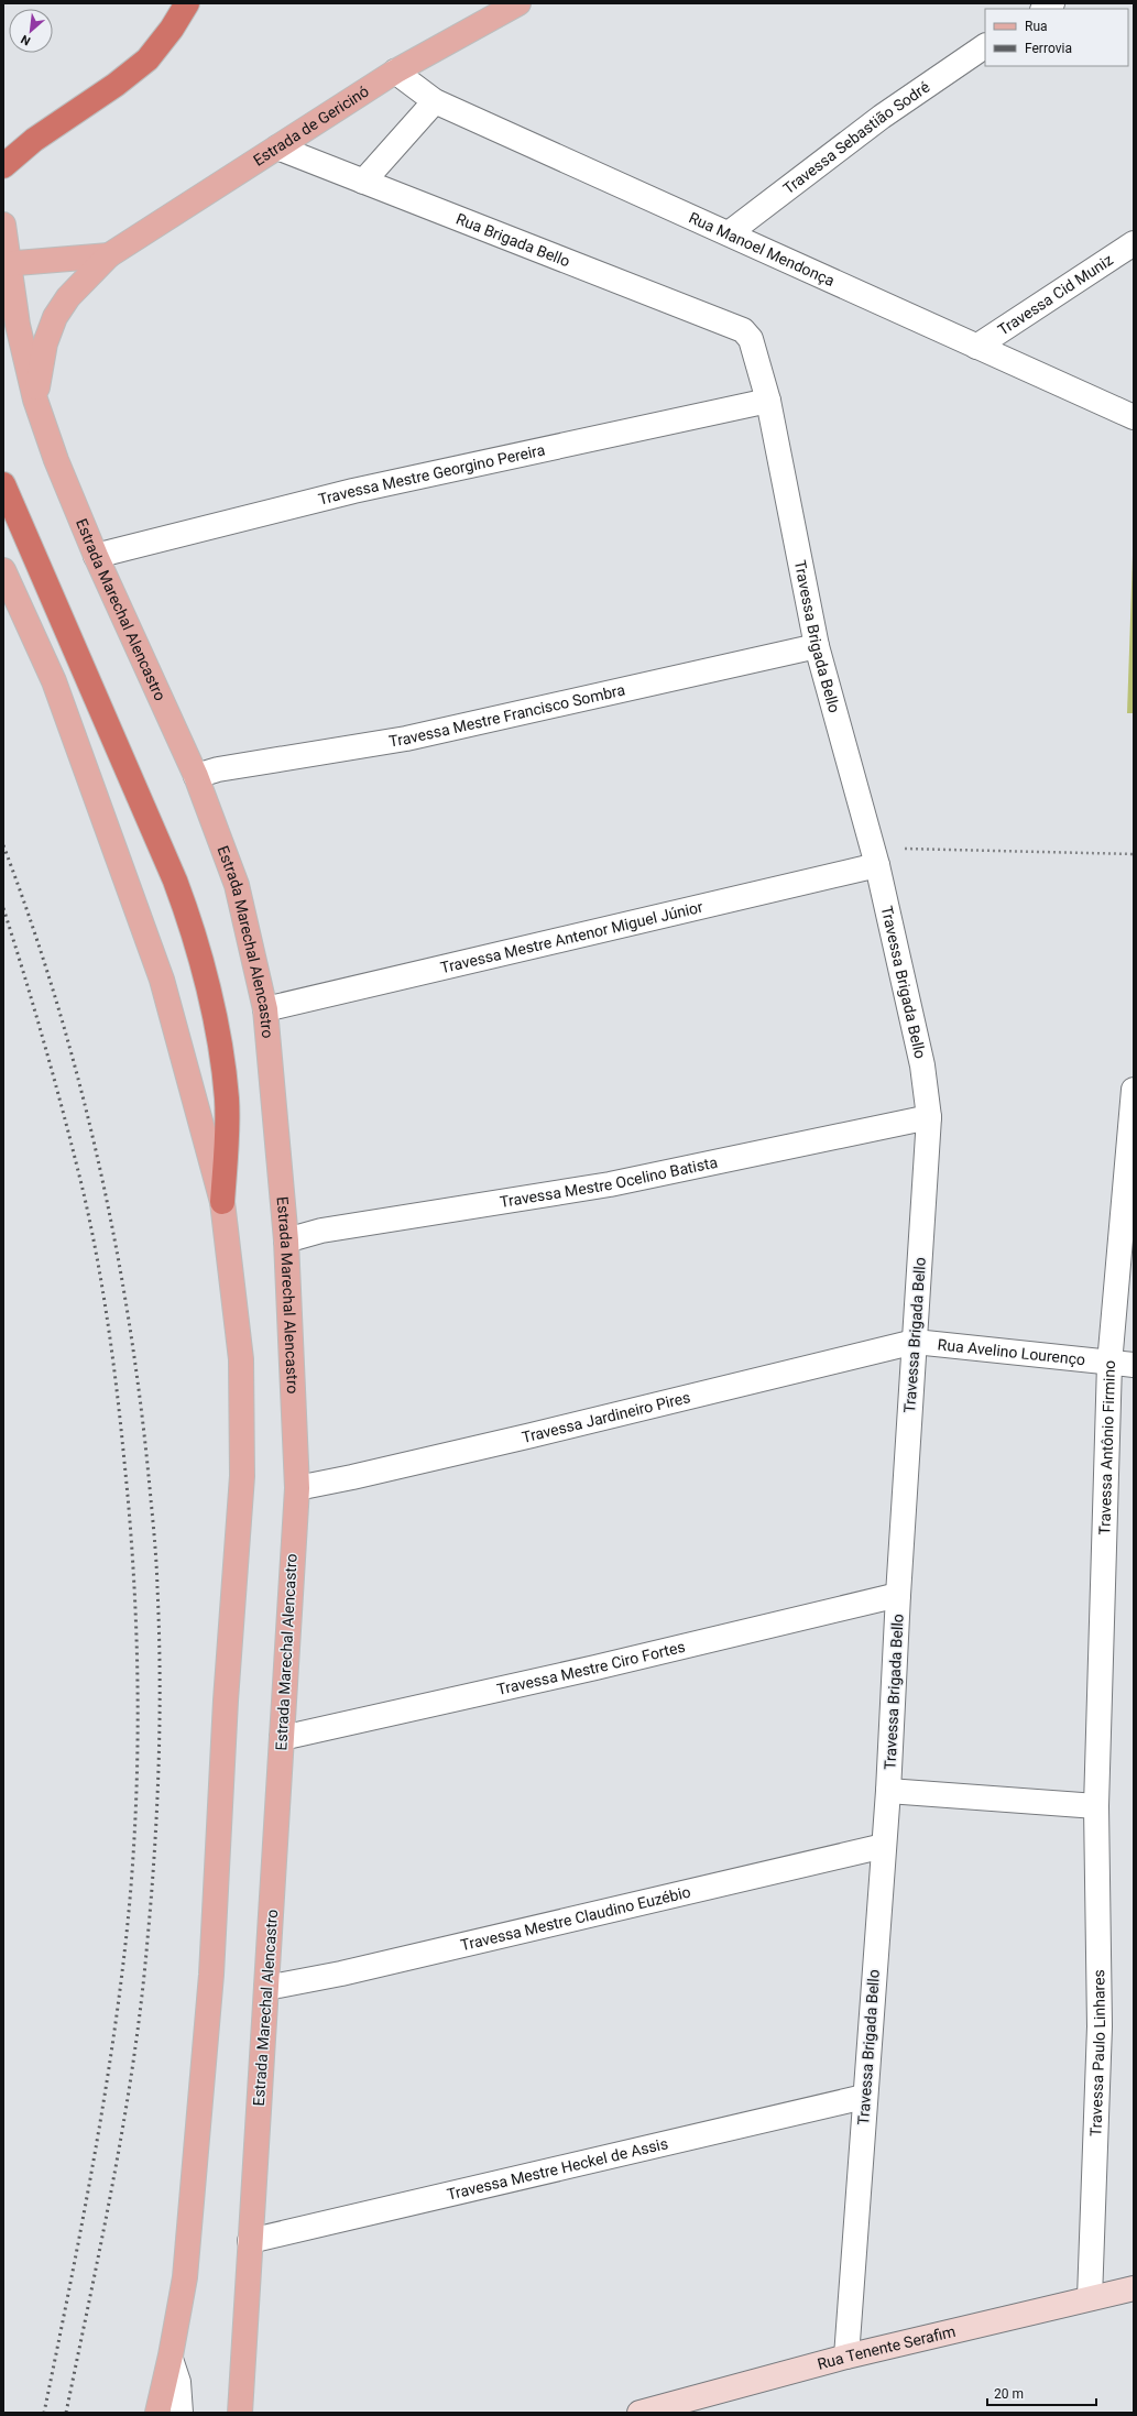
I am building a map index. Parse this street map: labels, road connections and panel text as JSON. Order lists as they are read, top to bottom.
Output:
{
  "streets": {
    "main road": ["Estrada de Gericinó", "Estrada Marechal Alencastro"],
    "street": [
      "Travessa Sebastião Sodré",
      "Rua Brigada Bello",
      "Rua Manoel Mendonça",
      "Travessa Cid Muniz",
      "Travessa Mestre Georgino Pereira",
      "Travessa Brigada Bello",
      "Travessa Mestre Francisco Sombra",
      "Travessa Mestre Antenor Miguel Júnior",
      "Travessa Mestre Ocelino Batista",
      "Rua Avelino Lourenço",
      "Travessa Jardineiro Pires",
      "Travessa Antônio Firmino",
      "Travessa Mestre Ciro Fortes",
      "Travessa Mestre Claudino Euzébio",
      "Travessa Paulo Linhares",
      "Travessa Mestre Heckel de Assis",
      "Rua Tenente Serafim"
    ]
  },
  "crossings": [
    ["Estrada de Gericinó", "Rua Brigada Bello"],
    ["Estrada de Gericinó", "Rua Manoel Mendonça"],
    ["Travessa Sebastião Sodré", "Rua Manoel Mendonça"],
    ["Rua Brigada Bello", "Travessa Brigada Bello"],
    ["Rua Manoel Mendonça", "Travessa Cid Muniz"],
    ["Travessa Mestre Georgino Pereira", "Estrada Marechal Alencastro"],
    ["Travessa Mestre Georgino Pereira", "Travessa Brigada Bello"],
    ["Estrada Marechal Alencastro", "Travessa Mestre Francisco Sombra"],
    ["Estrada Marechal Alencastro", "Travessa Mestre Antenor Miguel Júnior"],
    ["Estrada Marechal Alencastro", "Travessa Mestre Ocelino Batista"],
    ["Estrada Marechal Alencastro", "Travessa Jardineiro Pires"],
    ["Estrada Marechal Alencastro", "Travessa Mestre Ciro Fortes"],
    ["Estrada Marechal Alencastro", "Travessa Mestre Claudino Euzébio"],
    ["Estrada Marechal Alencastro", "Travessa Mestre Heckel de Assis"],
    ["Travessa Brigada Bello", "Travessa Mestre Francisco Sombra"],
    ["Travessa Brigada Bello", "Travessa Mestre Antenor Miguel Júnior"],
    ["Travessa Brigada Bello", "Travessa Mestre Ocelino Batista"],
    ["Travessa Brigada Bello", "Rua Avelino Lourenço"],
    ["Travessa Brigada Bello", "Travessa Jardineiro Pires"],
    ["Travessa Brigada Bello", "Travessa Mestre Ciro Fortes"],
    ["Travessa Brigada Bello", "Travessa Mestre Claudino Euzébio"],
    ["Travessa Brigada Bello", "Travessa Mestre Heckel de Assis"],
    ["Travessa Brigada Bello", "Rua Tenente Serafim"],
    ["Rua Avelino Lourenço", "Travessa Jardineiro Pires"],
    ["Rua Avelino Lourenço", "Travessa Antônio Firmino"],
    ["Travessa Antônio Firmino", "Travessa Paulo Linhares"],
    ["Travessa Paulo Linhares", "Rua Tenente Serafim"]
  ],
  "legend": ["Rua", "Ferrovia"],
  "scale_bar": "20 m",
  "north": "bottom left"
}
